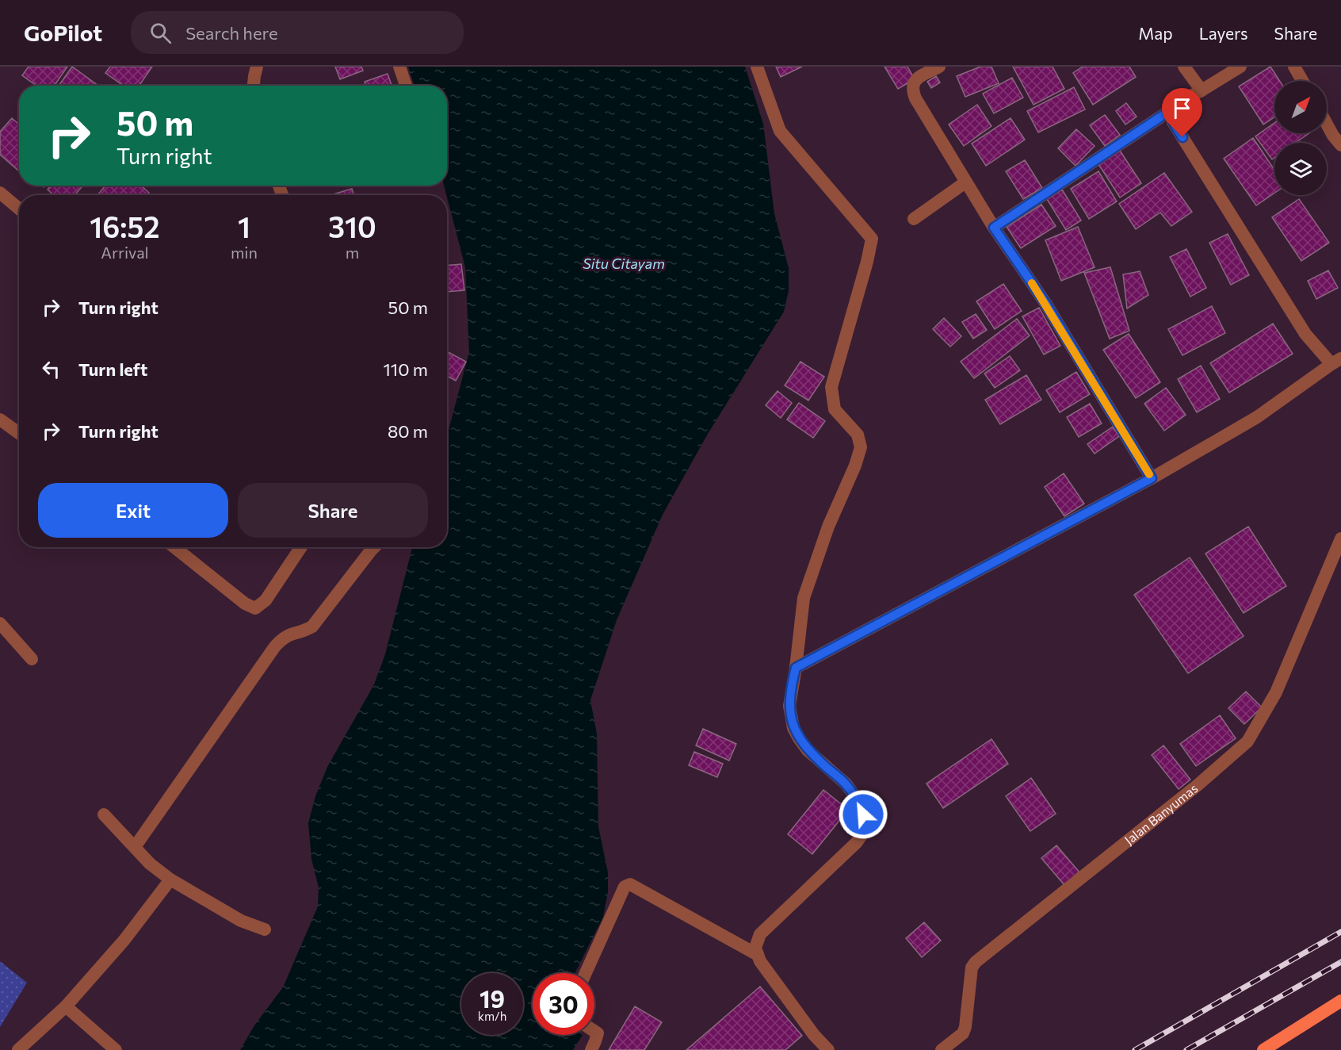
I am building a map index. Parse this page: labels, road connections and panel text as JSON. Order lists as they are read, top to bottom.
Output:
{
  "streets": {
    "street": ["Jalan Banyumas"]
  },
  "water": ["Situ Citayam"],
  "north": "top right",
  "page": {
    "header": "GoPilot",
    "search": "Search here",
    "nav": ["Map", "Layers", "Share"],
    "turn": ["50 m", "Turn right"],
    "eta": [
      "16:52",
      "Arrival",
      "1",
      "min",
      "310",
      "m"
    ],
    "list": [
      {
        "name": "Turn right",
        "value": "50 m"
      },
      {
        "name": "Turn left",
        "value": "110 m"
      },
      {
        "name": "Turn right",
        "value": "80 m"
      }
    ],
    "buttons": ["Exit", "Share"],
    "speed": "19 km/h",
    "limit": "30"
  }
}
